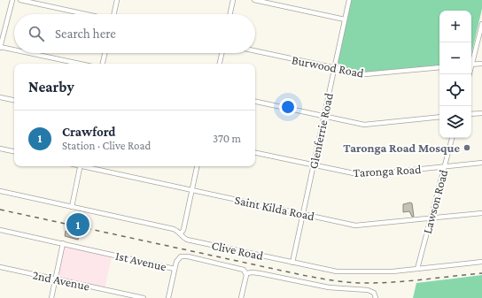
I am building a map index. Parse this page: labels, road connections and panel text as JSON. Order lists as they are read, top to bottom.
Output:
{
  "streets": {
    "street": [
      "Burwood Road",
      "Glenferrie Road",
      "Taronga Road",
      "Lawson Road",
      "Saint Kilda Road",
      "Clive Road",
      "1st Avenue",
      "2nd Avenue"
    ]
  },
  "crossings": [
    ["Burwood Road", "Glenferrie Road"],
    ["Glenferrie Road", "Taronga Road"],
    ["Glenferrie Road", "Saint Kilda Road"],
    ["Glenferrie Road", "Clive Road"],
    ["Taronga Road", "Lawson Road"],
    ["Lawson Road", "Saint Kilda Road"],
    ["Lawson Road", "Clive Road"]
  ],
  "places": ["Taronga Road Mosque"],
  "page": {
    "map_buttons": ["+", "−"],
    "search": "Search here",
    "heading": "Nearby",
    "list": [
      {
        "mark": "1",
        "name": "Crawford",
        "note": "Station · Clive Road",
        "value": "370 m"
      }
    ],
    "pins": "1"
  }
}
